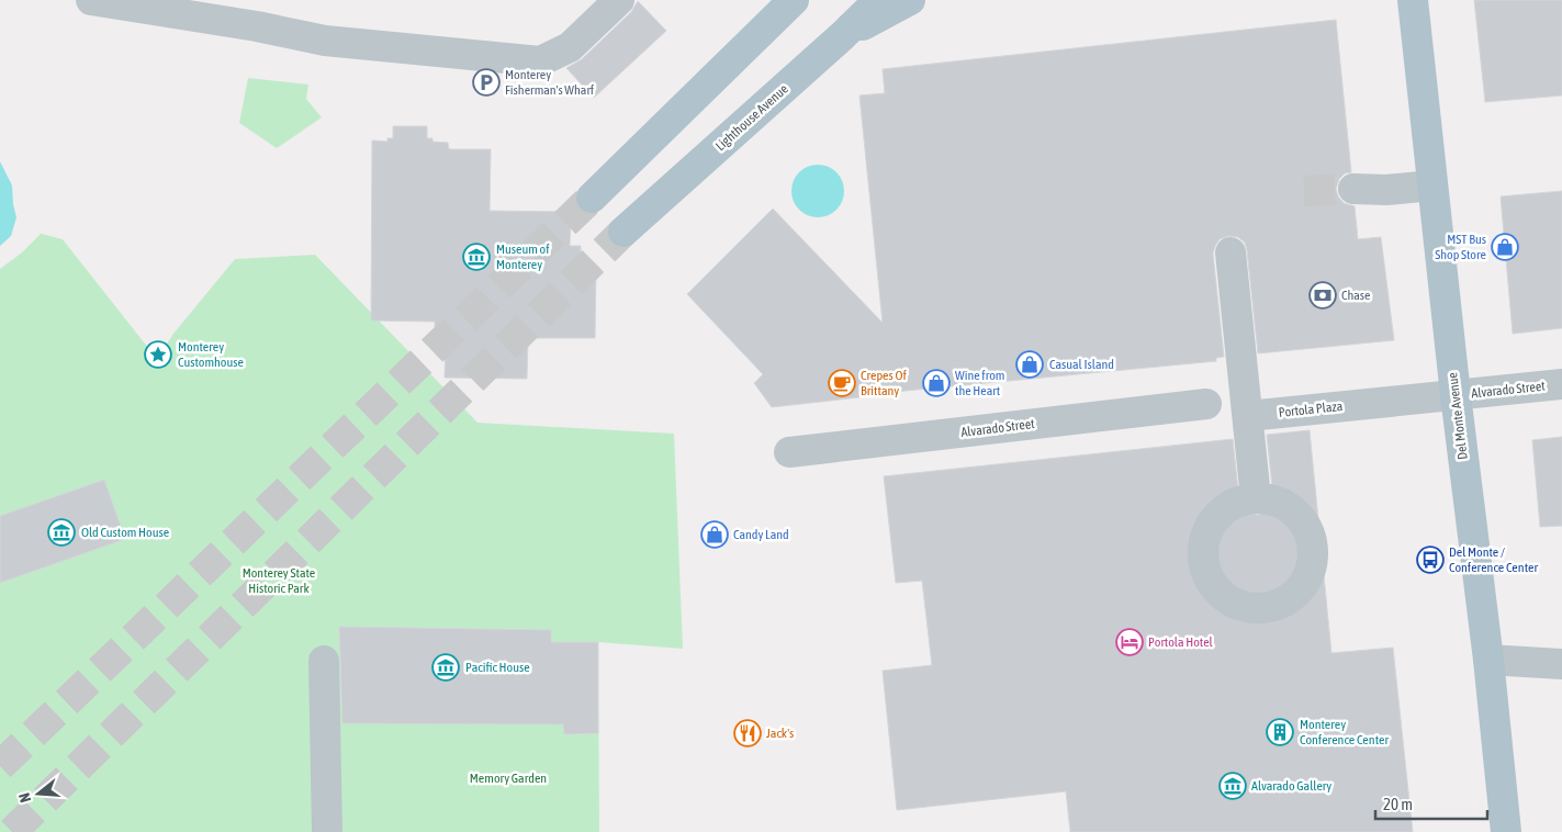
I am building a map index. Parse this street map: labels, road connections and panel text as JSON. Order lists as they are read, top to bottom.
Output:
{
  "streets": {
    "main road": ["Lighthouse Avenue", "Del Monte Avenue"],
    "street": ["Alvarado Street", "Portola Plaza"]
  },
  "crossings": [
    ["Alvarado Street", "Portola Plaza"],
    ["Alvarado Street", "Del Monte Avenue"],
    ["Portola Plaza", "Del Monte Avenue"]
  ],
  "parks": ["Monterey State Historic Park", "Memory Garden"],
  "places": {
    "parking": ["Monterey Fisherman's Wharf"],
    "shop": [
      "MST Bus Shop Store",
      "Casual Island",
      "Wine from the Heart",
      "Candy Land"
    ],
    "museum": [
      "Museum of Monterey",
      "Old Custom House",
      "Pacific House",
      "Alvarado Gallery"
    ],
    "bank": ["Chase"],
    "place": ["Monterey Customhouse"],
    "cafe": ["Crepes Of Brittany"],
    "bus stop": ["Del Monte / Conference Center"],
    "hotel": ["Portola Hotel"],
    "building": ["Monterey Conference Center"],
    "restaurant": ["Jack's"]
  },
  "scale_bar": "20 m",
  "north": "left"
}
